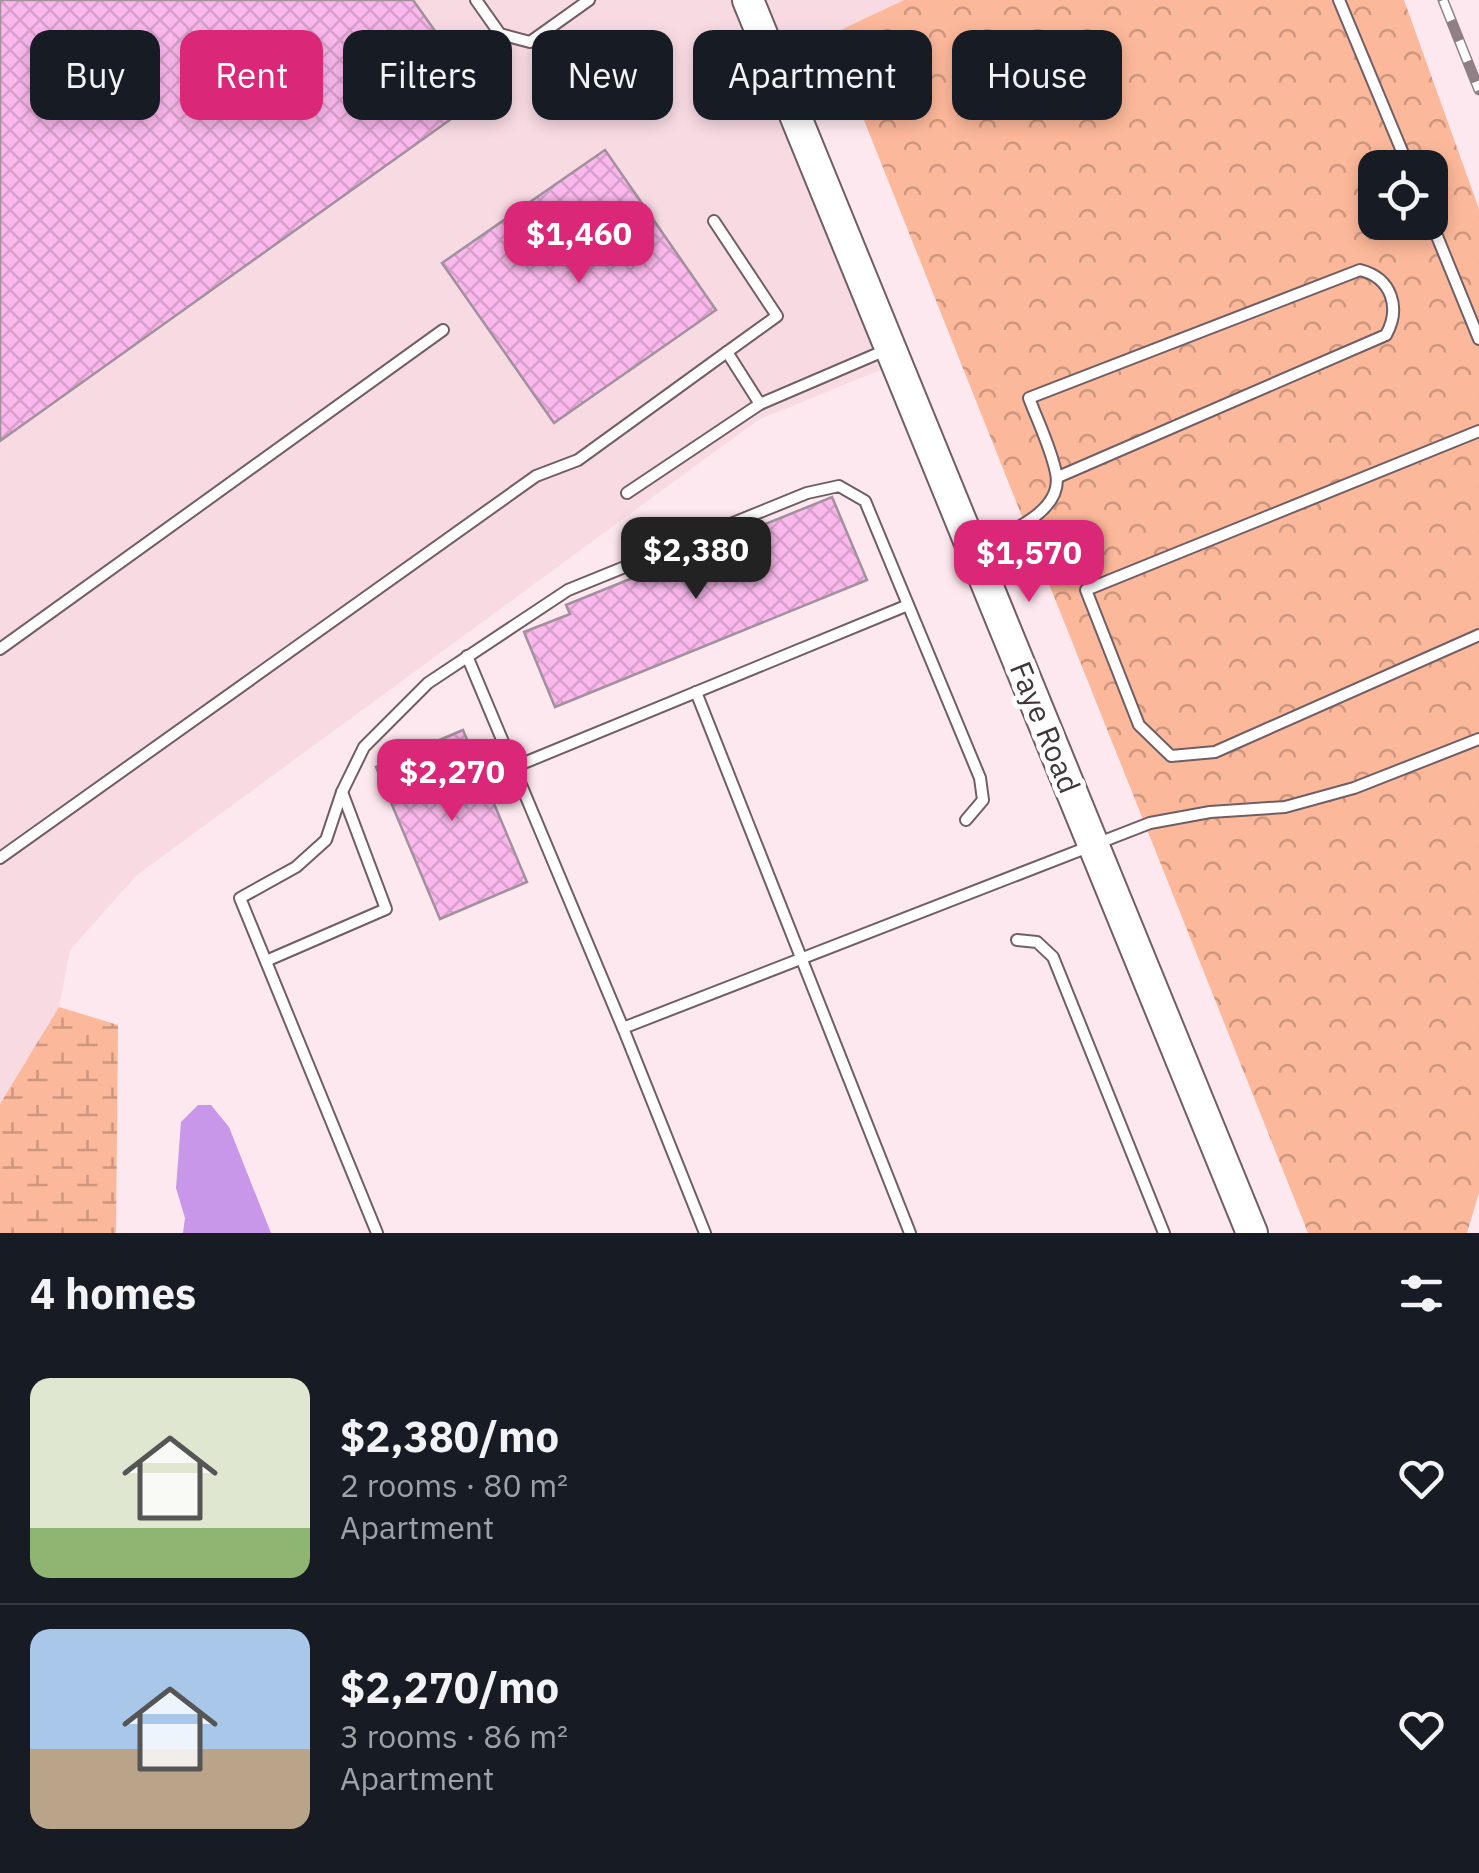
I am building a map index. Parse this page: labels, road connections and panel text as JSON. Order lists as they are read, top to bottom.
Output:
{
  "streets": {
    "street": ["Faye Road"]
  },
  "page": {
    "chip": [
      "Buy",
      "Rent",
      "Filters",
      "New",
      "Apartment",
      "House"
    ],
    "price": [
      "$1,460",
      "$2,380",
      "$1,570",
      "$2,270"
    ],
    "heading": "4 homes",
    "list": [
      {
        "name": "$2,380/mo",
        "note": "2 rooms · 80 m² · Apartment"
      },
      {
        "name": "$2,270/mo",
        "note": "3 rooms · 86 m² · Apartment"
      }
    ]
  }
}
